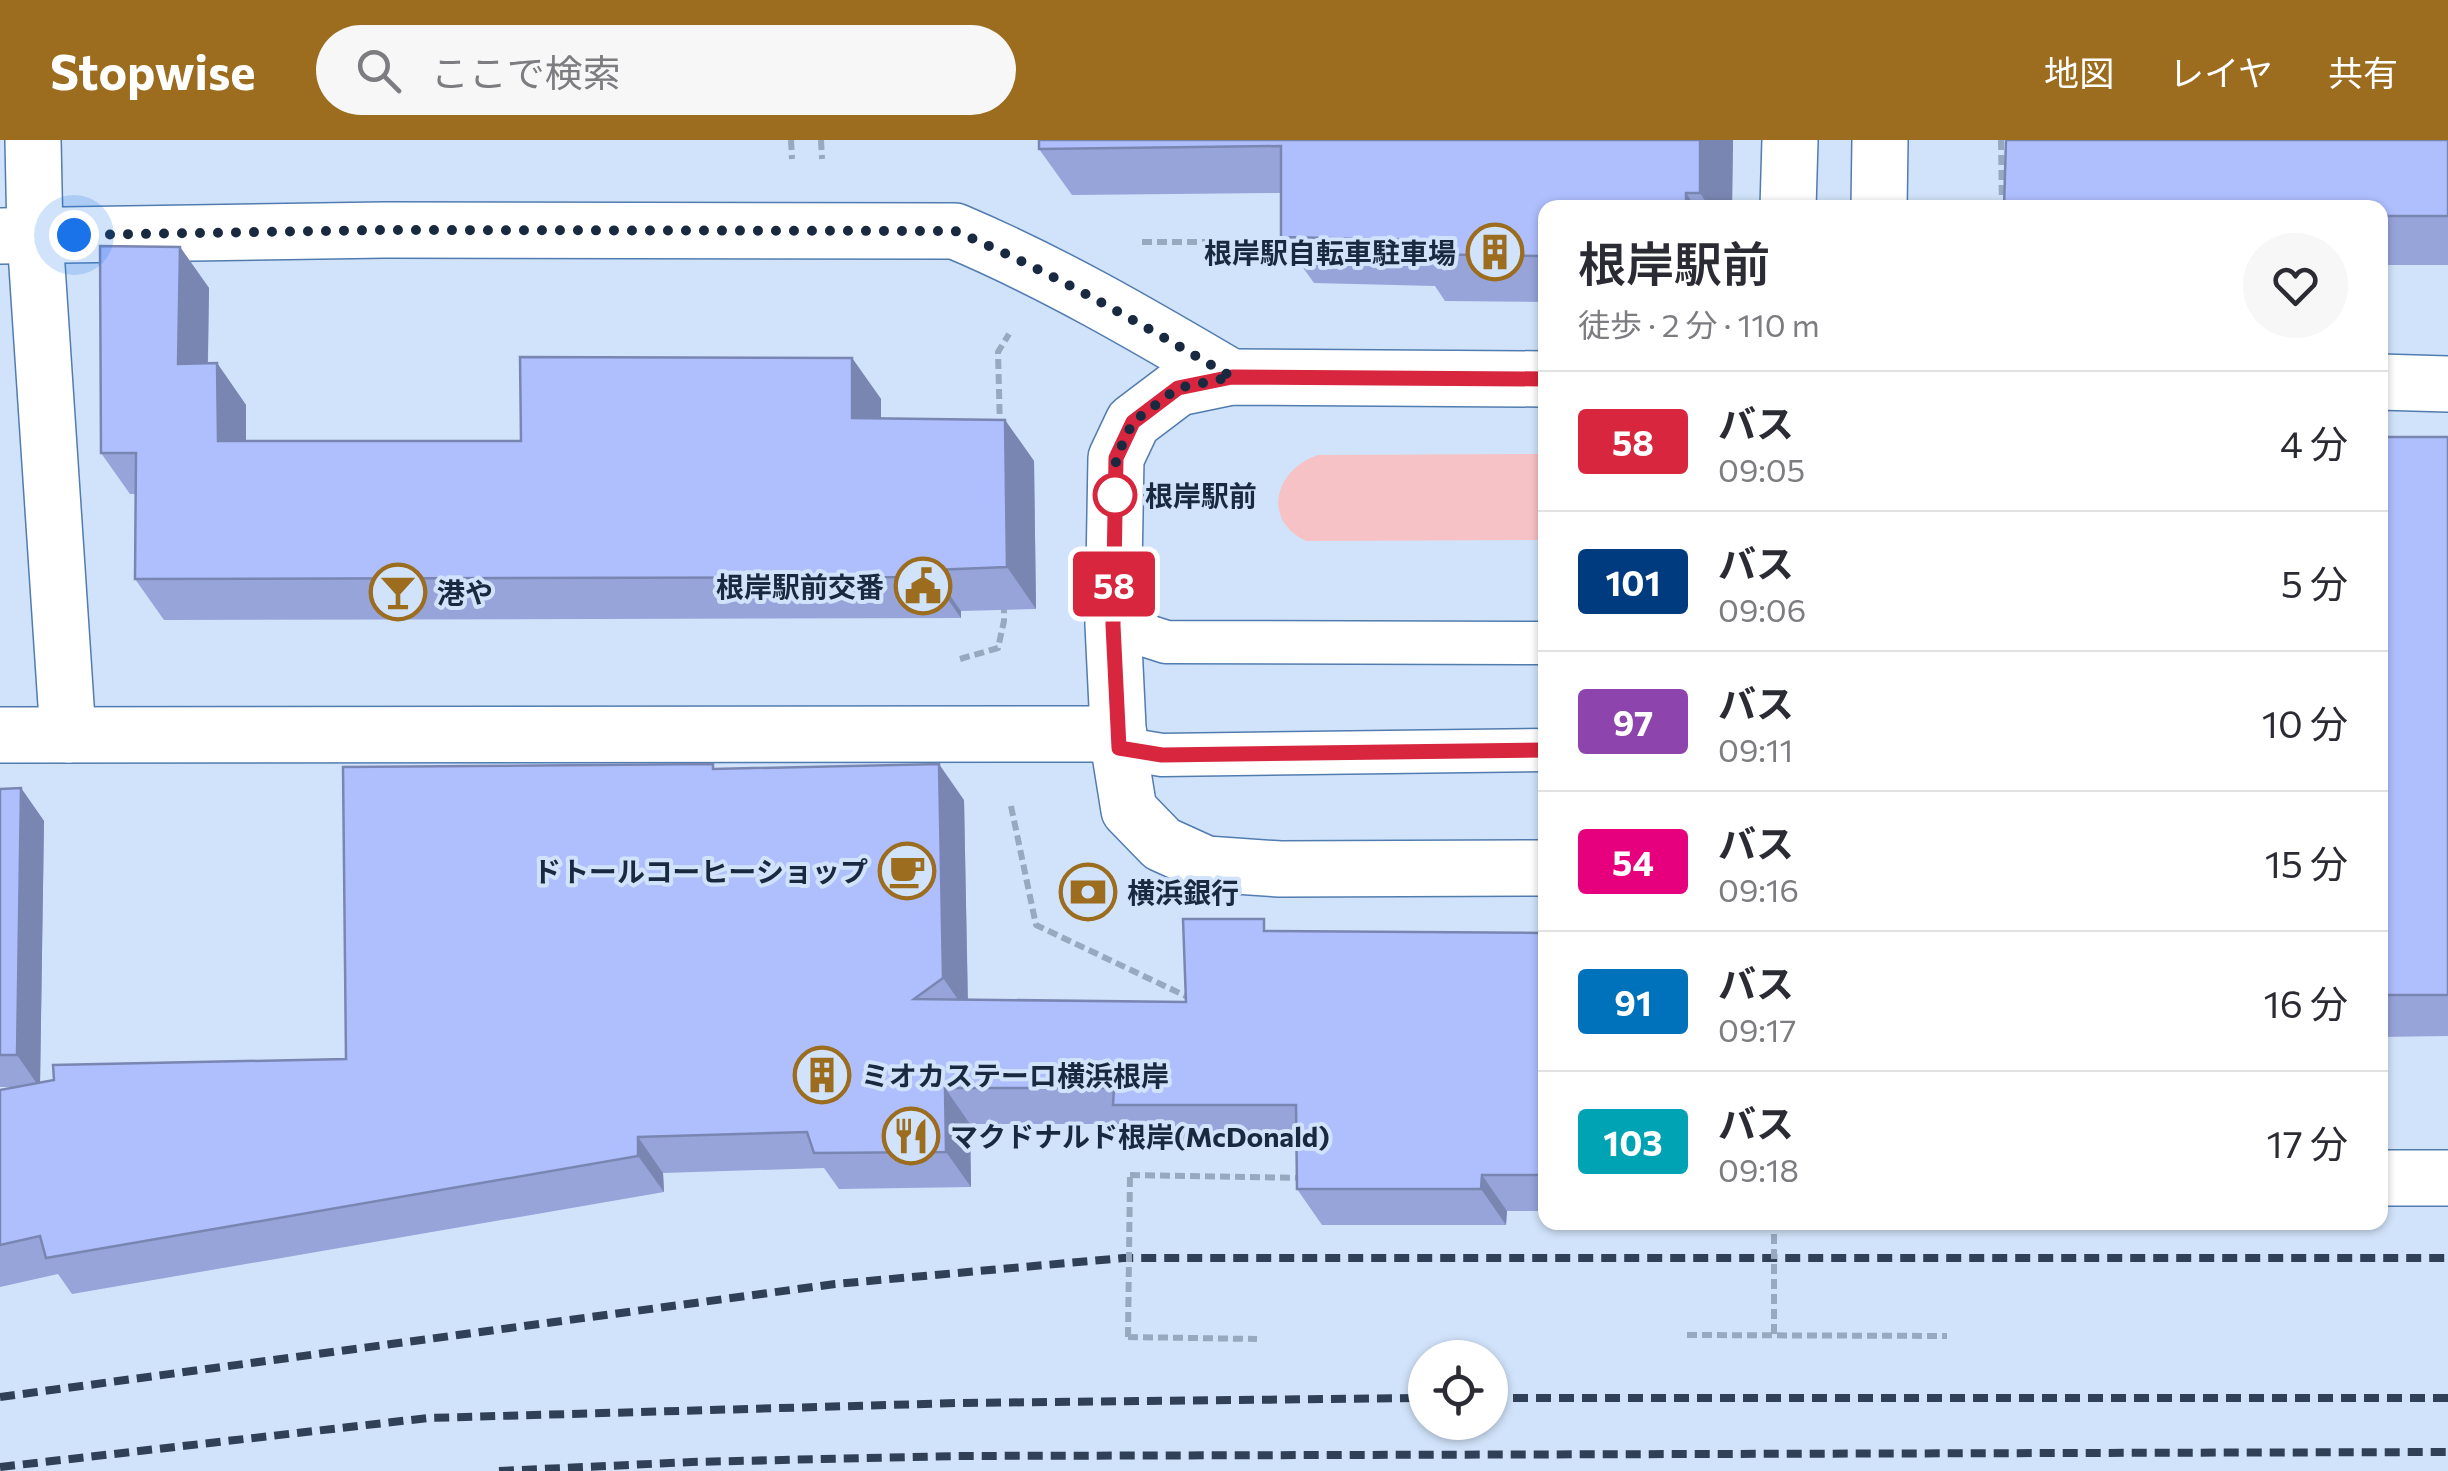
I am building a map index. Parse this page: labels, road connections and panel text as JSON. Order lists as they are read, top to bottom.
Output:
{
  "places": {
    "building": ["根岸駅自転車駐車場", "ミオカステーロ横浜根岸"],
    "other": ["根岸駅前"],
    "public building": ["根岸駅前交番"],
    "bar": ["港や"],
    "cafe": ["ドトールコーヒーショップ"],
    "bank": ["横浜銀行"],
    "restaurant": ["マクドナルド根岸(McDonald)"]
  },
  "lines": ["bus line 58"],
  "page": {
    "header": "Stopwise",
    "search": "ここで検索",
    "nav": ["地図", "レイヤ", "共有"],
    "on_map": "58",
    "heading": ["根岸駅前", "徒歩 · 2 分 · 110 m"],
    "list": [
      {
        "mark": "58",
        "name": "バス",
        "note": "09:05",
        "value": "4 分"
      },
      {
        "mark": "101",
        "name": "バス",
        "note": "09:06",
        "value": "5 分"
      },
      {
        "mark": "97",
        "name": "バス",
        "note": "09:11",
        "value": "10 分"
      },
      {
        "mark": "54",
        "name": "バス",
        "note": "09:16",
        "value": "15 分"
      },
      {
        "mark": "91",
        "name": "バス",
        "note": "09:17",
        "value": "16 分"
      },
      {
        "mark": "103",
        "name": "バス",
        "note": "09:18",
        "value": "17 分"
      }
    ]
  }
}
